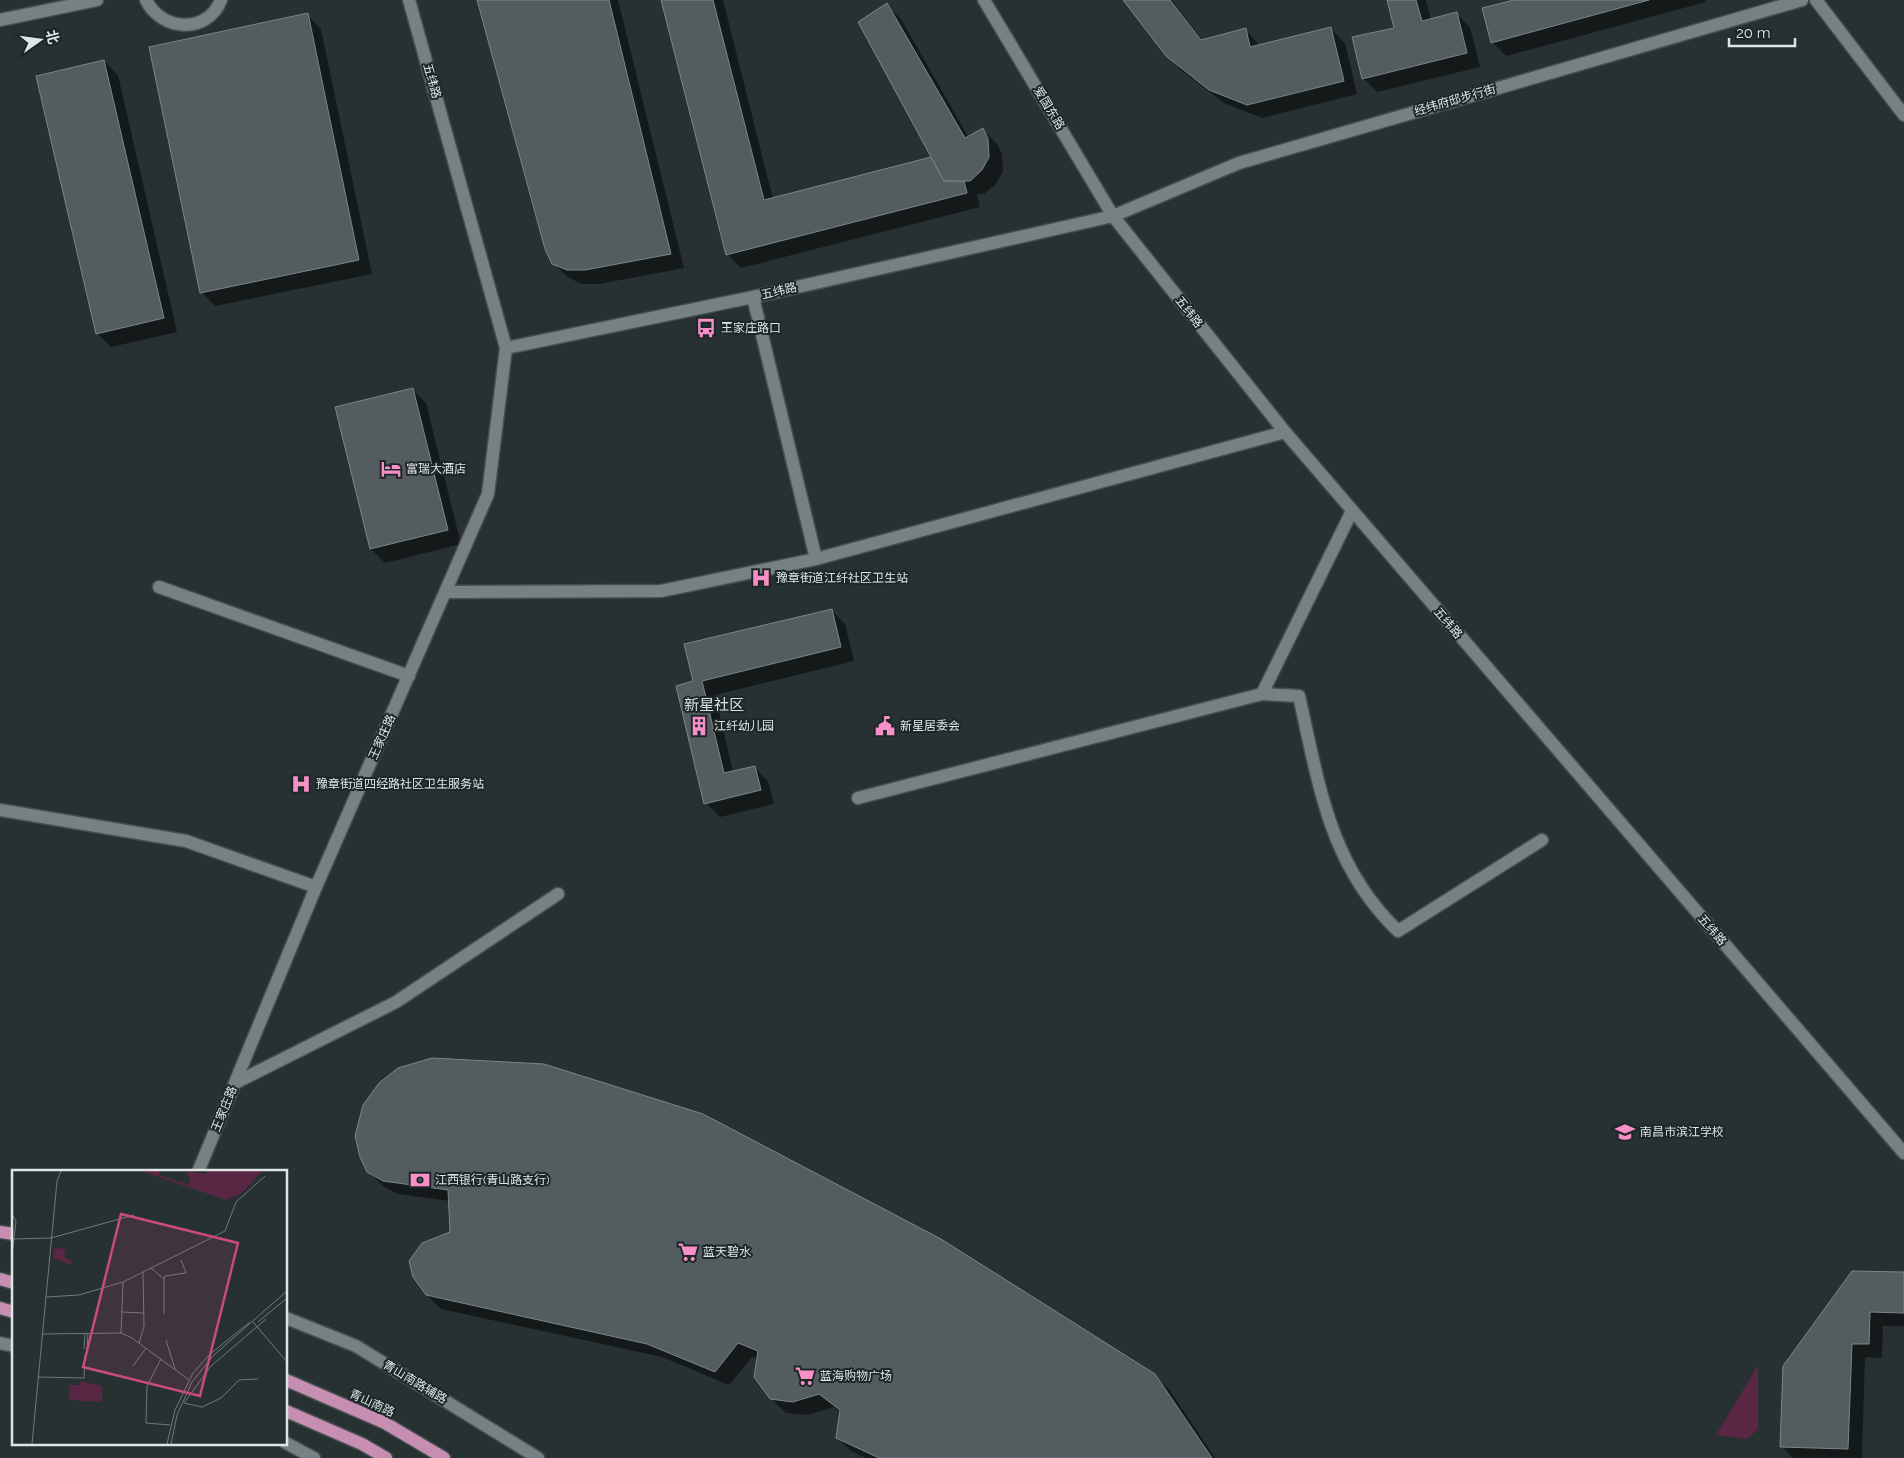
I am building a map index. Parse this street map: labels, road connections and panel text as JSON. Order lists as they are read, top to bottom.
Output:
{
  "streets": {
    "main road": ["青山南路"],
    "street": [
      "五纬路",
      "经纬府邸步行街",
      "爱国东路",
      "王家庄路",
      "青山南路辅路"
    ]
  },
  "crossings": [
    ["五纬路", "经纬府邸步行街"],
    ["五纬路", "爱国东路"],
    ["五纬路", "王家庄路"],
    ["经纬府邸步行街", "爱国东路"]
  ],
  "districts": ["新星社区"],
  "places": {
    "bus stop": ["王家庄路口"],
    "hotel": ["富瑞大酒店"],
    "hospital": ["豫章街道江纤社区卫生站", "豫章街道四经路社区卫生服务站"],
    "building": ["江纤幼儿园"],
    "public building": ["新星居委会"],
    "school or university": ["南昌市滨江学校"],
    "bank": ["江西银行(青山路支行)"],
    "supermarket": ["蓝天碧水", "蓝海购物广场"]
  },
  "scale_bar": "20 m",
  "north": "right"
}
